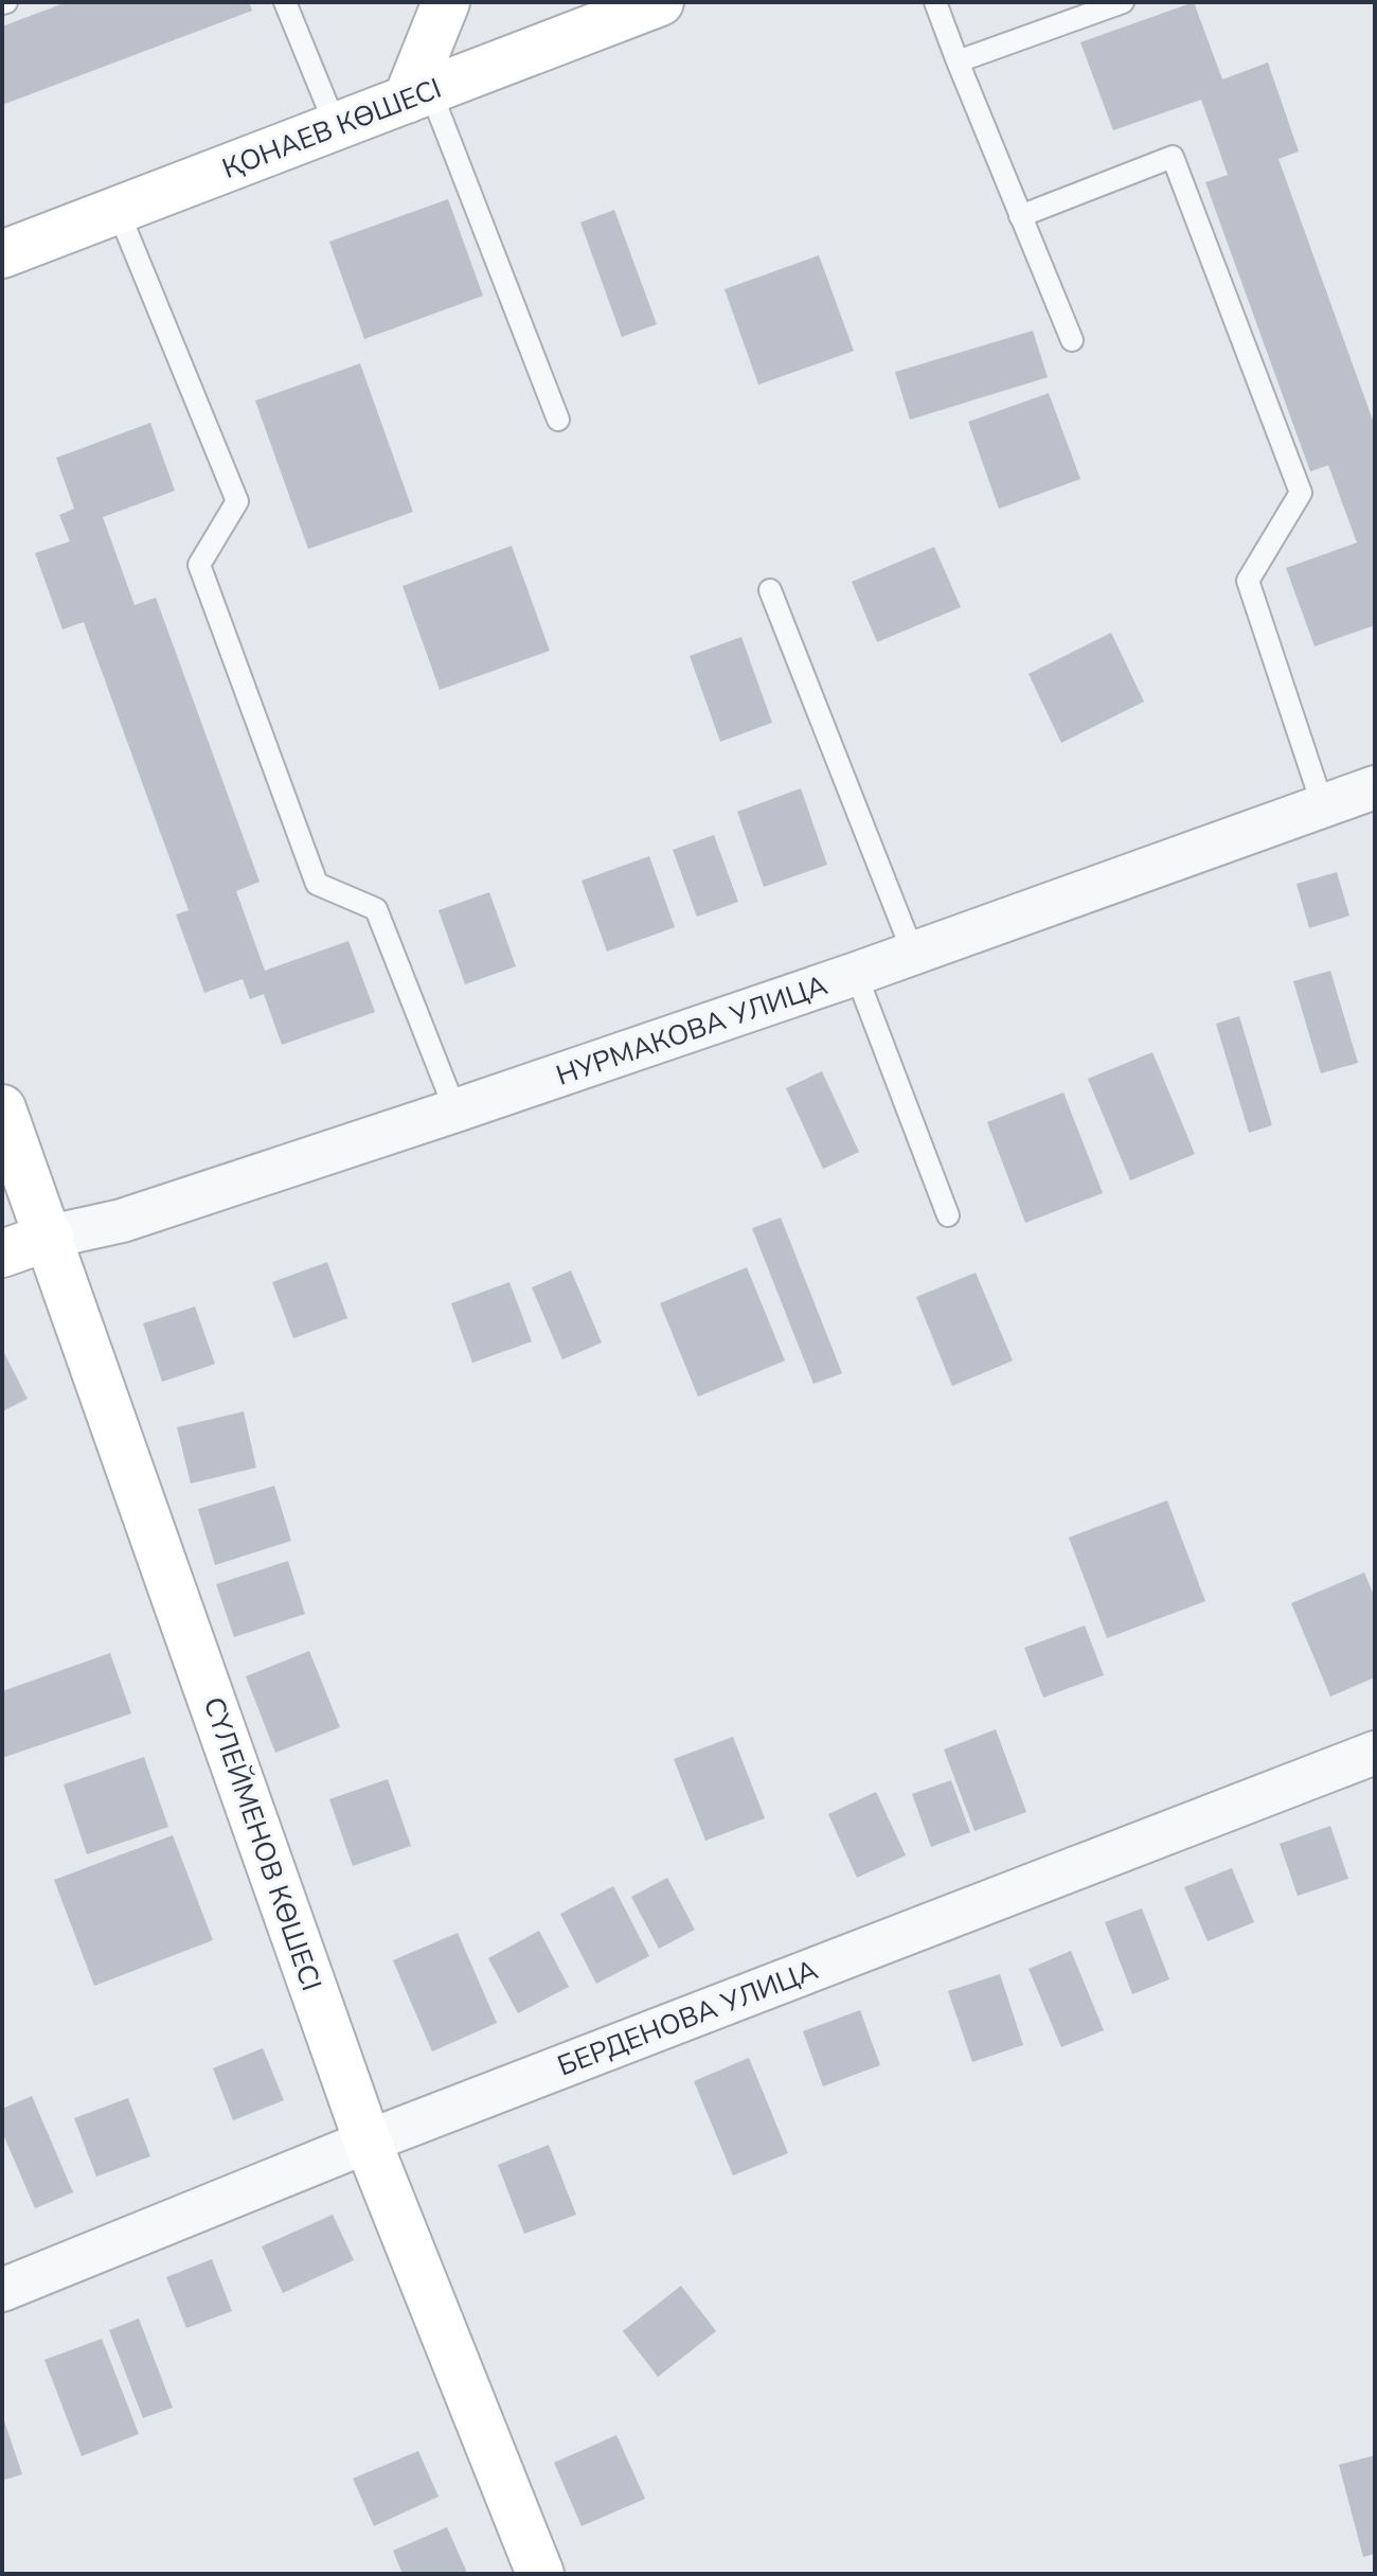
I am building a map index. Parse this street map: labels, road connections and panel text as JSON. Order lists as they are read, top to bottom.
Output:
{
  "streets": {
    "main road": ["ҚОНАЕВ КӨШЕСІ", "НУРМАКОВА УЛИЦА", "СҮЛЕЙМЕНОВ КӨШЕСІ"],
    "street": ["БЕРДЕНОВА УЛИЦА"]
  },
  "crossings": [
    ["НУРМАКОВА УЛИЦА", "СҮЛЕЙМЕНОВ КӨШЕСІ"],
    ["СҮЛЕЙМЕНОВ КӨШЕСІ", "БЕРДЕНОВА УЛИЦА"]
  ]
}
